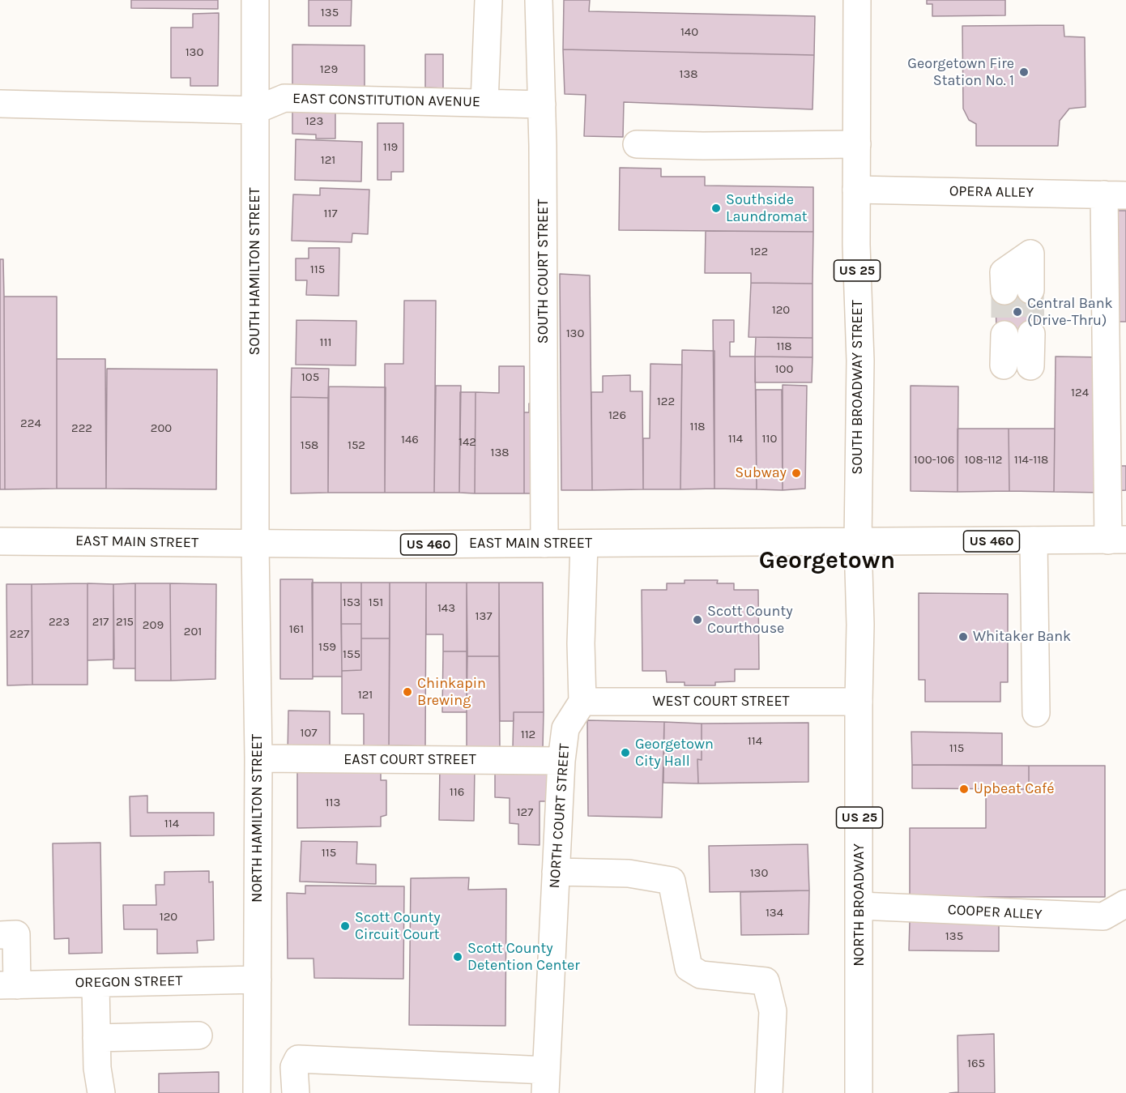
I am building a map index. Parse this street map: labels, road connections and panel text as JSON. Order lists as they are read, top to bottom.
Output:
{
  "streets": {
    "street": [
      "EAST CONSTITUTION AVENUE",
      "OPERA ALLEY",
      "US 25",
      "SOUTH HAMILTON STREET",
      "SOUTH COURT STREET",
      "SOUTH BROADWAY STREET",
      "US 460",
      "EAST MAIN STREET",
      "WEST COURT STREET",
      "EAST COURT STREET",
      "NORTH COURT STREET",
      "NORTH HAMILTON STREET",
      "NORTH BROADWAY",
      "COOPER ALLEY",
      "OREGON STREET"
    ]
  },
  "crossings": [
    ["EAST CONSTITUTION AVENUE", "SOUTH HAMILTON STREET"],
    ["EAST CONSTITUTION AVENUE", "SOUTH COURT STREET"],
    ["OPERA ALLEY", "SOUTH BROADWAY STREET"],
    ["SOUTH HAMILTON STREET", "EAST MAIN STREET"],
    ["SOUTH HAMILTON STREET", "NORTH HAMILTON STREET"],
    ["SOUTH COURT STREET", "EAST MAIN STREET"],
    ["SOUTH BROADWAY STREET", "US 460"],
    ["SOUTH BROADWAY STREET", "EAST MAIN STREET"],
    ["SOUTH BROADWAY STREET", "NORTH BROADWAY"],
    ["US 460", "EAST MAIN STREET"],
    ["US 460", "NORTH BROADWAY"],
    ["EAST MAIN STREET", "NORTH HAMILTON STREET"],
    ["EAST MAIN STREET", "NORTH BROADWAY"],
    ["WEST COURT STREET", "NORTH COURT STREET"],
    ["WEST COURT STREET", "NORTH BROADWAY"],
    ["EAST COURT STREET", "NORTH COURT STREET"],
    ["EAST COURT STREET", "NORTH HAMILTON STREET"],
    ["NORTH HAMILTON STREET", "OREGON STREET"],
    ["NORTH BROADWAY", "COOPER ALLEY"]
  ],
  "districts": ["Georgetown"],
  "places": [
    "Georgetown Fire Station No. 1",
    "Southside Laundromat",
    "Central Bank (Drive-Thru)",
    "Subway",
    "Scott County Courthouse",
    "Whitaker Bank",
    "Chinkapin Brewing",
    "Georgetown City Hall",
    "Upbeat Café",
    "Scott County Circuit Court",
    "Scott County Detention Center"
  ],
  "house_numbers": [
    "135",
    "140",
    "130",
    "129",
    "138",
    "123",
    "119",
    "121",
    "117",
    "122",
    "115",
    "120",
    "130",
    "111",
    "118",
    "100",
    "105",
    "124",
    "122",
    "126",
    "224",
    "118",
    "222",
    "200",
    "114",
    "110",
    "146",
    "142",
    "158",
    "152",
    "138",
    "100-106",
    "108-112",
    "114-118",
    "153",
    "151",
    "143",
    "137",
    "223",
    "217",
    "215",
    "209",
    "161",
    "201",
    "227",
    "159",
    "155",
    "121",
    "107",
    "112",
    "114",
    "115",
    "116",
    "113",
    "127",
    "114",
    "115",
    "130",
    "134",
    "120",
    "135",
    "165"
  ]
}
